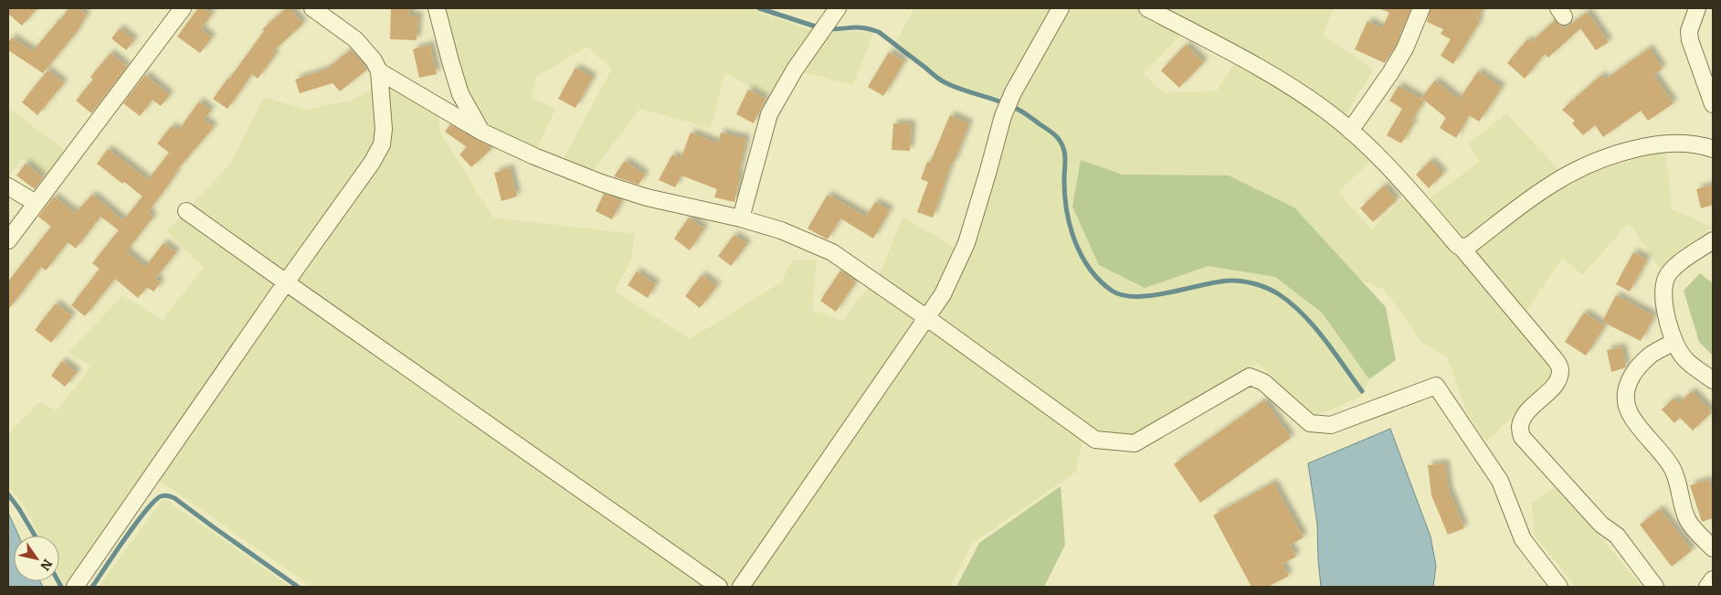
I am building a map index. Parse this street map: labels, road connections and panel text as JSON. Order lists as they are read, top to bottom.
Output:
{
  "north": "bottom right"
}
